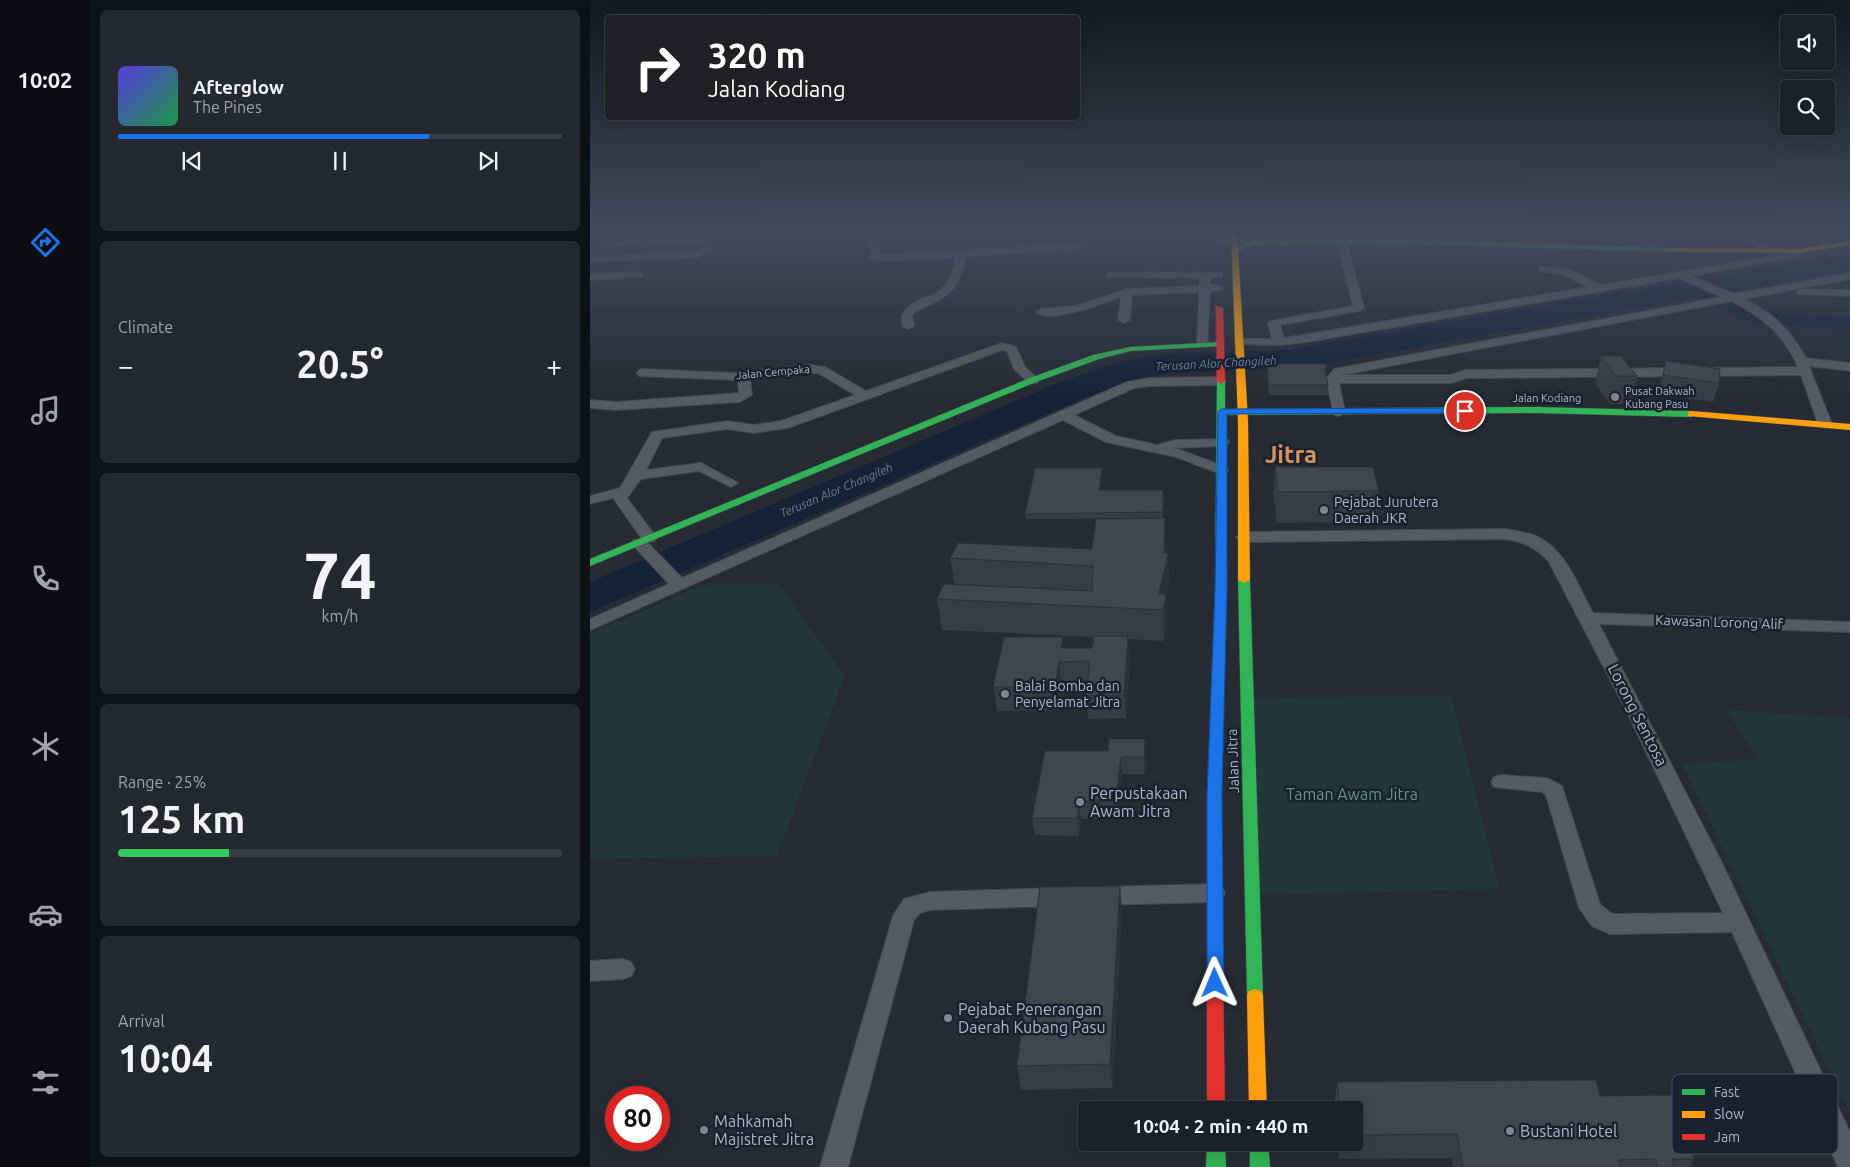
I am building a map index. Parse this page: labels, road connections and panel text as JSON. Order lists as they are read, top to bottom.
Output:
{
  "streets": {
    "main road": ["Jalan Kodiang", "Jalan Jitra"],
    "street": ["Jalan Cempaka", "Kawasan Lorong Alif", "Lorong Sentosa"]
  },
  "crossings": [
    ["Jalan Kodiang", "Jalan Jitra"],
    ["Kawasan Lorong Alif", "Lorong Sentosa"],
    ["Lorong Sentosa", "Jalan Jitra"]
  ],
  "districts": ["Jitra"],
  "water": ["Terusan Alor Changileh"],
  "parks": ["Taman Awam Jitra"],
  "places": [
    "Pusat Dakwah Kubang Pasu",
    "Pejabat Jurutera Daerah JKR",
    "Balai Bomba dan Penyelamat Jitra",
    "Perpustakaan Awam Jitra",
    "Pejabat Penerangan Daerah Kubang Pasu",
    "Mahkamah Majistret Jitra",
    "Bustani Hotel"
  ],
  "legend": ["Fast", "Slow", "Jam"],
  "page": {
    "tabs": "10:02",
    "turn": ["320 m", "Jalan Kodiang"],
    "song": ["Afterglow", "The Pines"],
    "tile": [
      "Climate",
      ["74", "km/h"],
      ["Range · 25%", "125 km"],
      ["Arrival", "10:04"]
    ],
    "heat": ["−", "20.5°", "+"],
    "limit": "80",
    "trip": "10:04 · 2 min · 440 m"
  }
}
